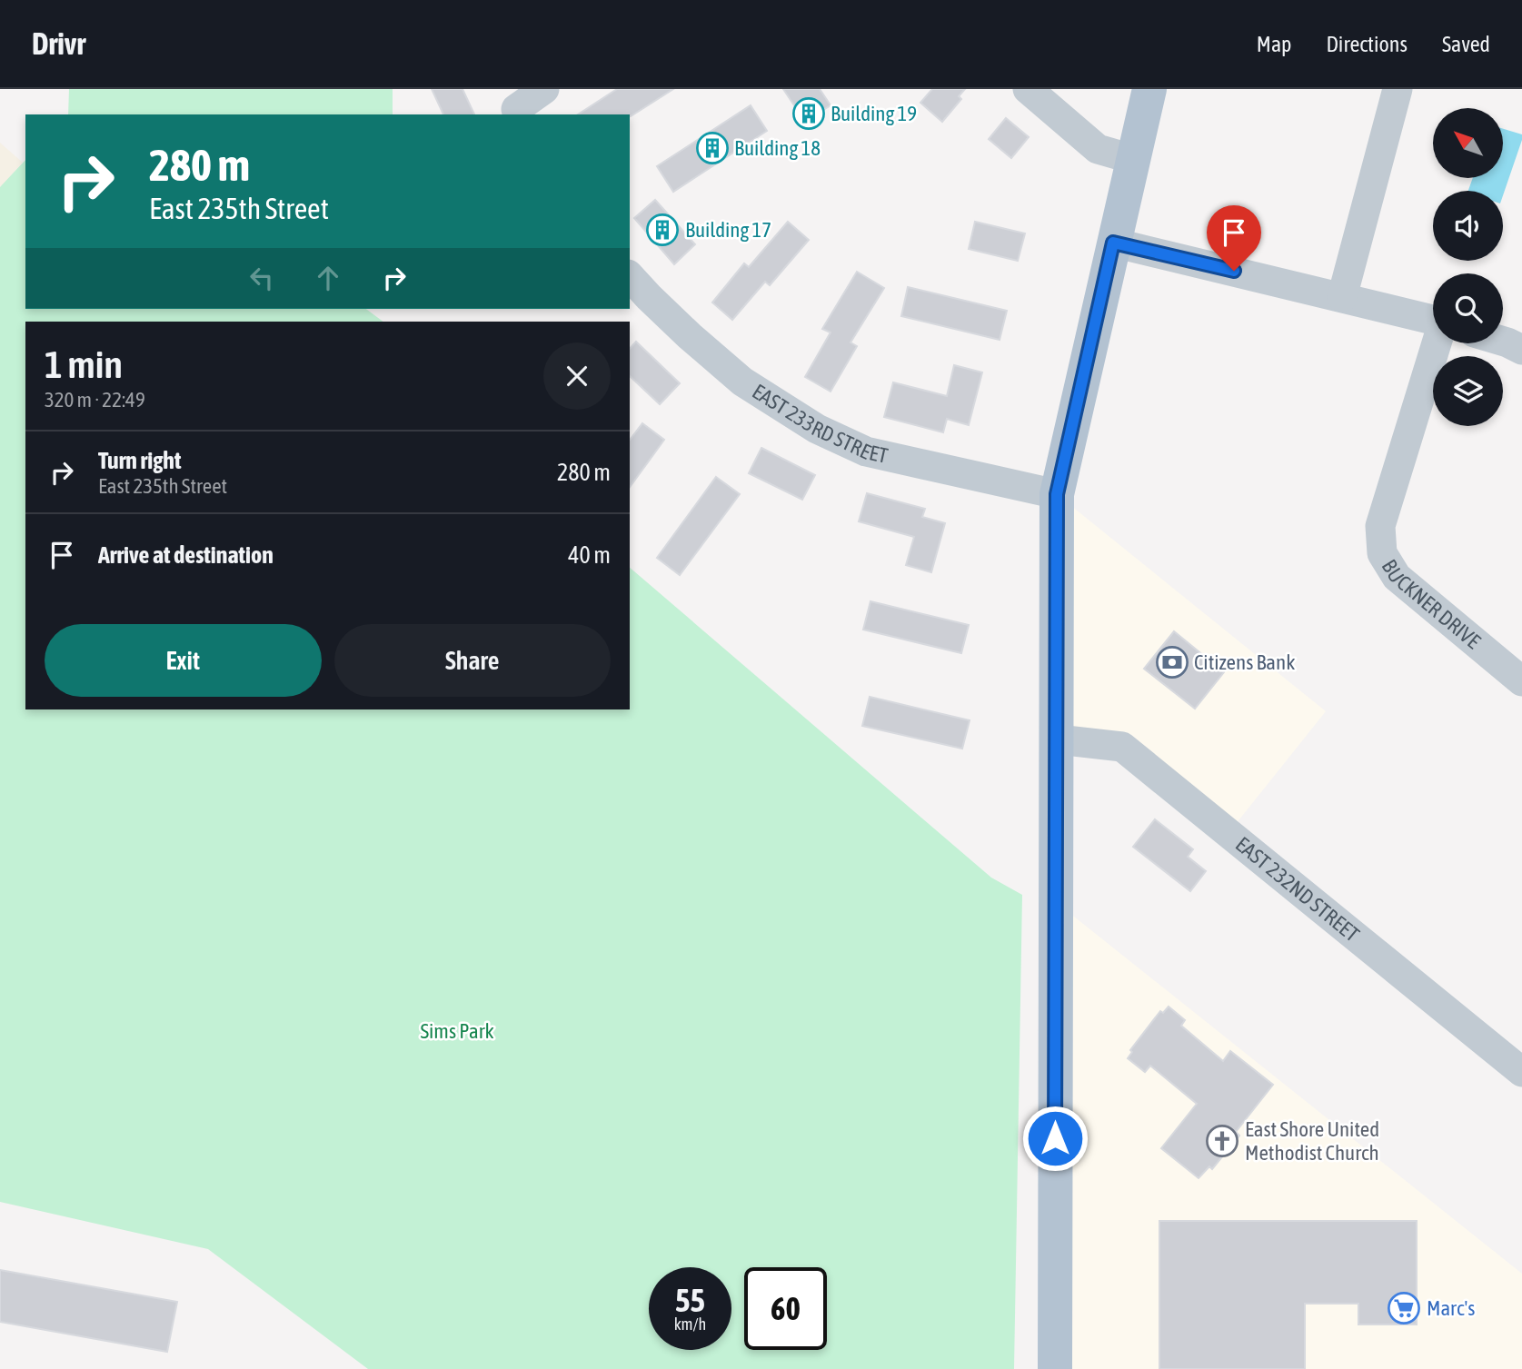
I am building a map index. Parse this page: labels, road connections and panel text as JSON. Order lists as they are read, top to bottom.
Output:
{
  "streets": {
    "street": ["EAST 233RD STREET", "BUCKNER DRIVE", "EAST 232ND STREET"]
  },
  "parks": ["Sims Park"],
  "places": {
    "building": ["Building 19", "Building 18", "Building 17"],
    "bank": ["Citizens Bank"],
    "church": ["East Shore United Methodist Church"],
    "supermarket": ["Marc's"]
  },
  "north": "top left",
  "page": {
    "header": "Drivr",
    "nav": ["Map", "Directions", "Saved"],
    "turn": ["280 m", "East 235th Street"],
    "heading": ["1 min", "320 m · 22:49"],
    "list": [
      {
        "name": "Turn right",
        "note": "East 235th Street",
        "value": "280 m"
      },
      {
        "name": "Arrive at destination",
        "value": "40 m"
      }
    ],
    "buttons": ["Exit", "Share"],
    "speed": "55 km/h",
    "limit": "60"
  }
}
